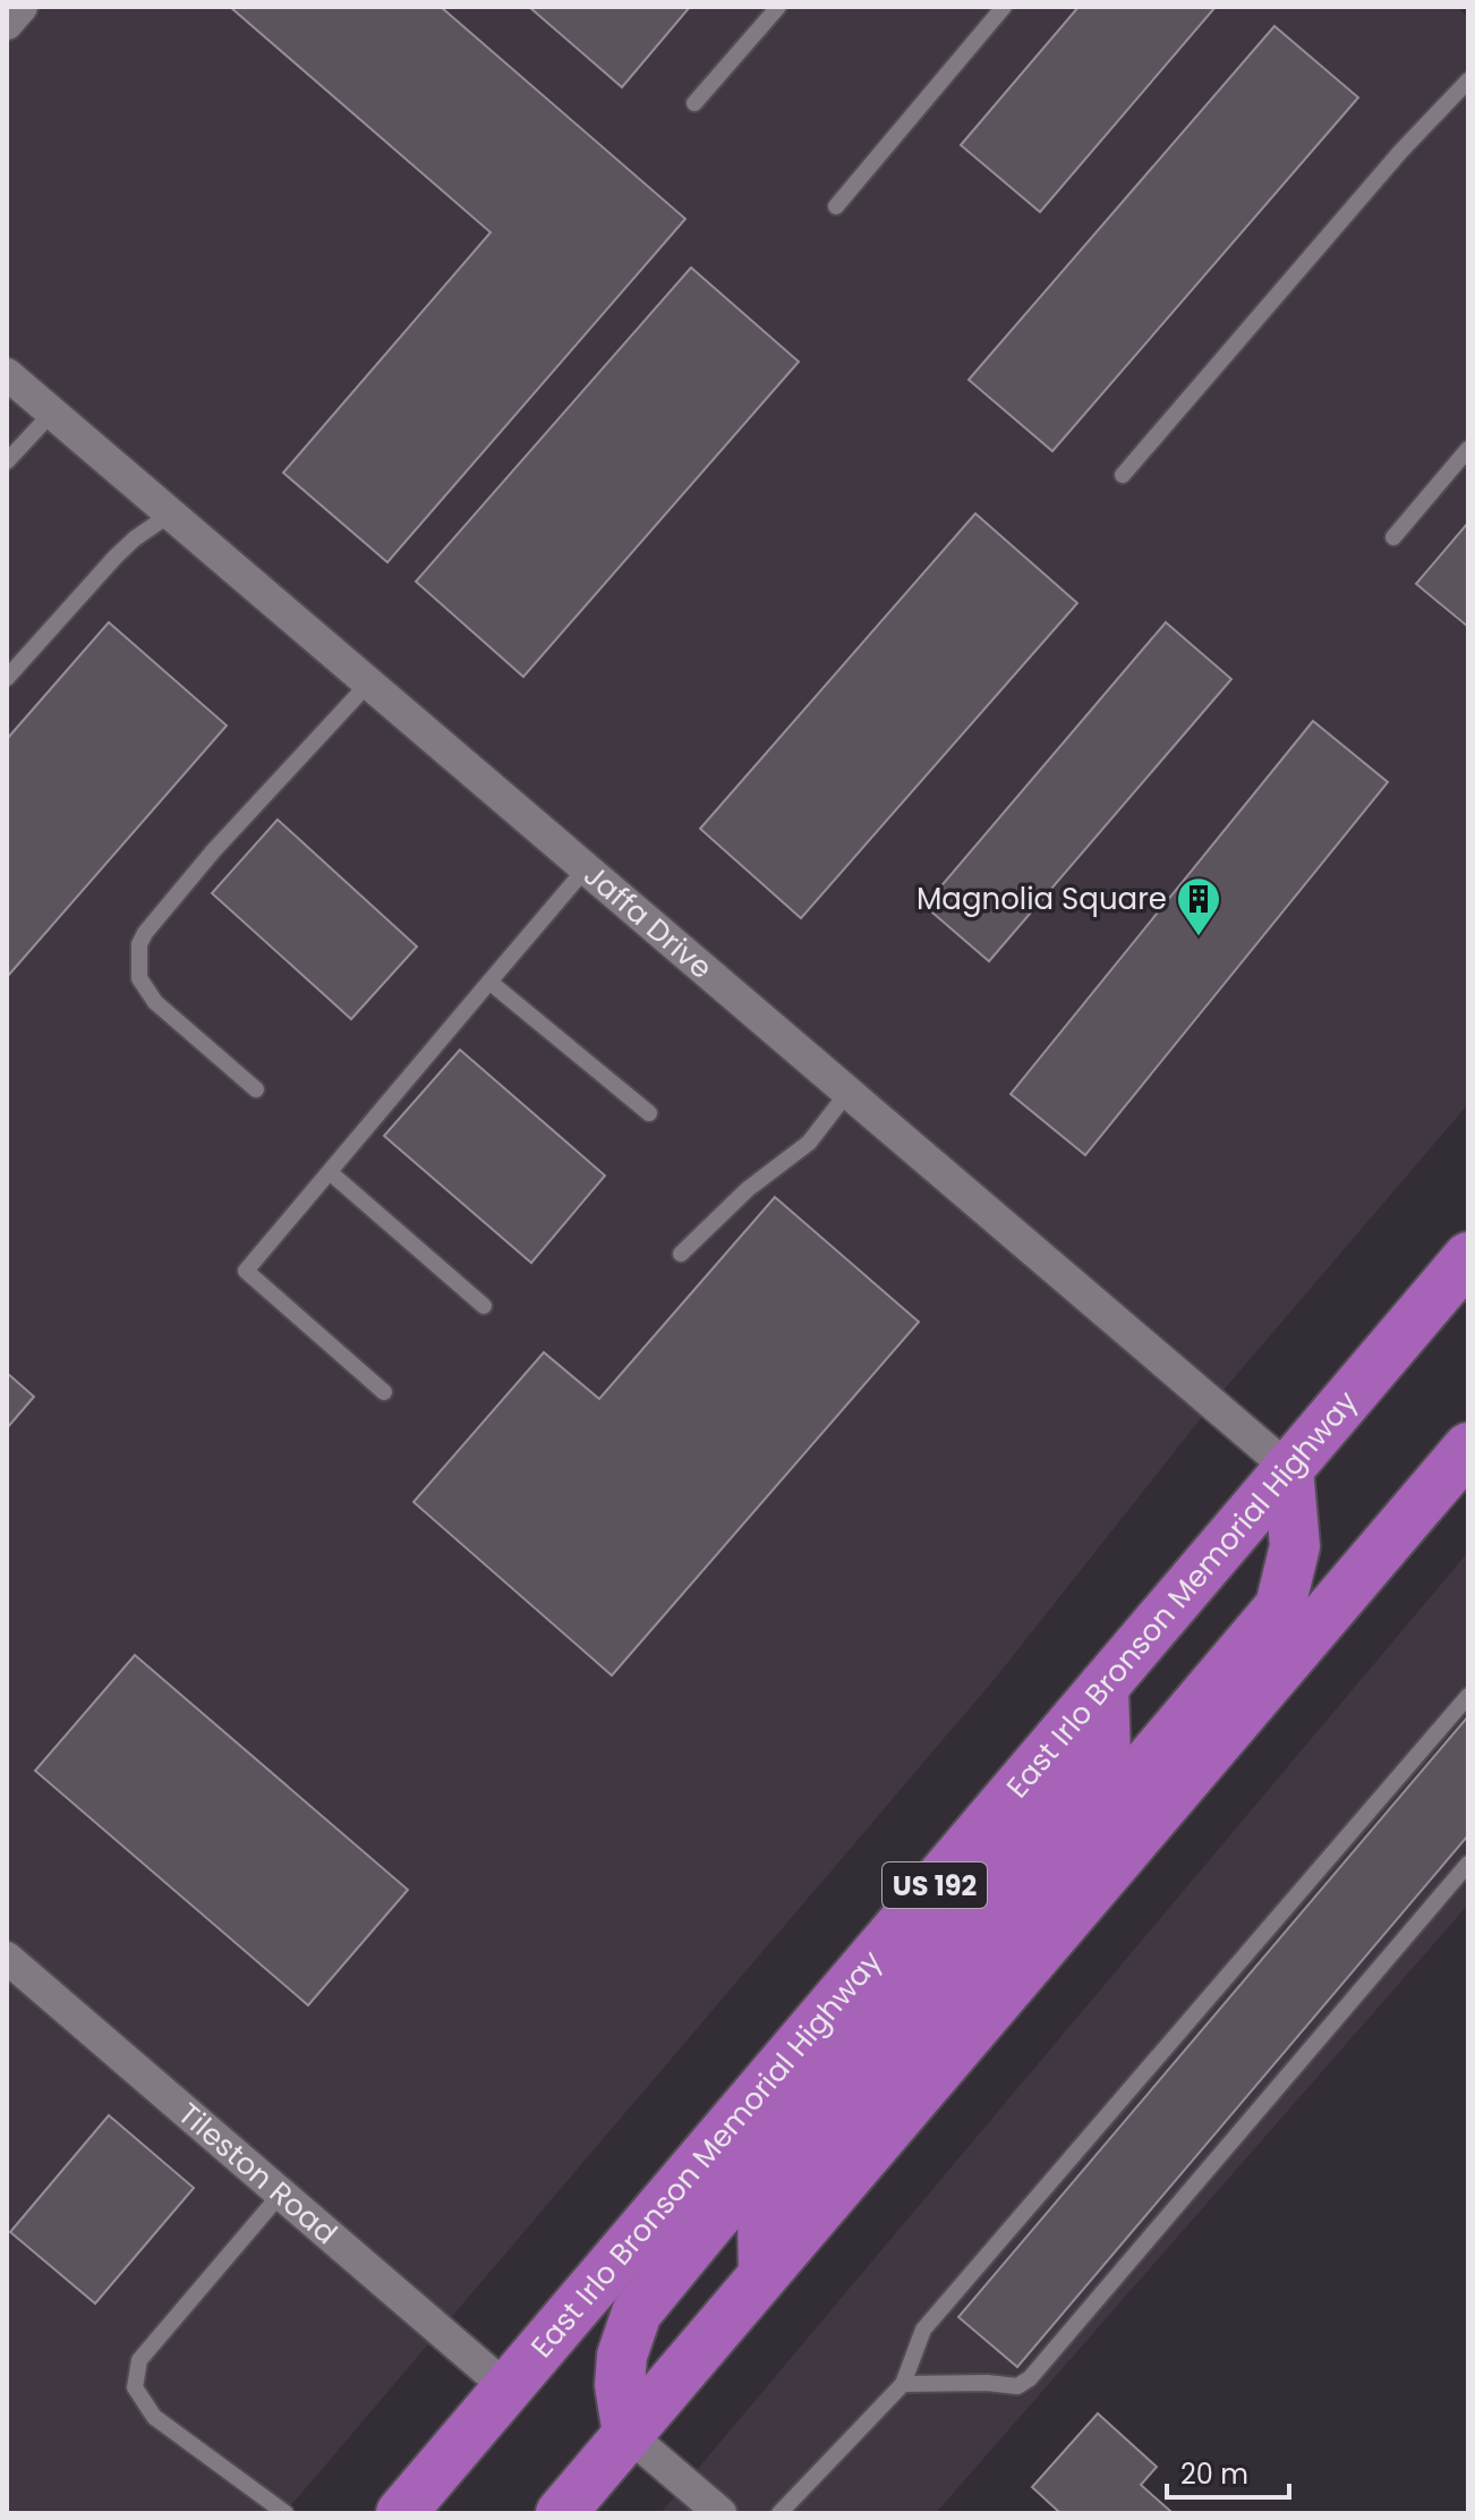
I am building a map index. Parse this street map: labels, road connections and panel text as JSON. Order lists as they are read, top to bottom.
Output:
{
  "streets": {
    "highway": ["East Irlo Bronson Memorial Highway", "US 192"],
    "street": ["Jaffa Drive", "Tileston Road"]
  },
  "crossings": [
    ["Jaffa Drive", "East Irlo Bronson Memorial Highway"],
    ["East Irlo Bronson Memorial Highway", "Tileston Road"]
  ],
  "places": {
    "building": ["Magnolia Square"]
  },
  "scale_bar": "20 m"
}
